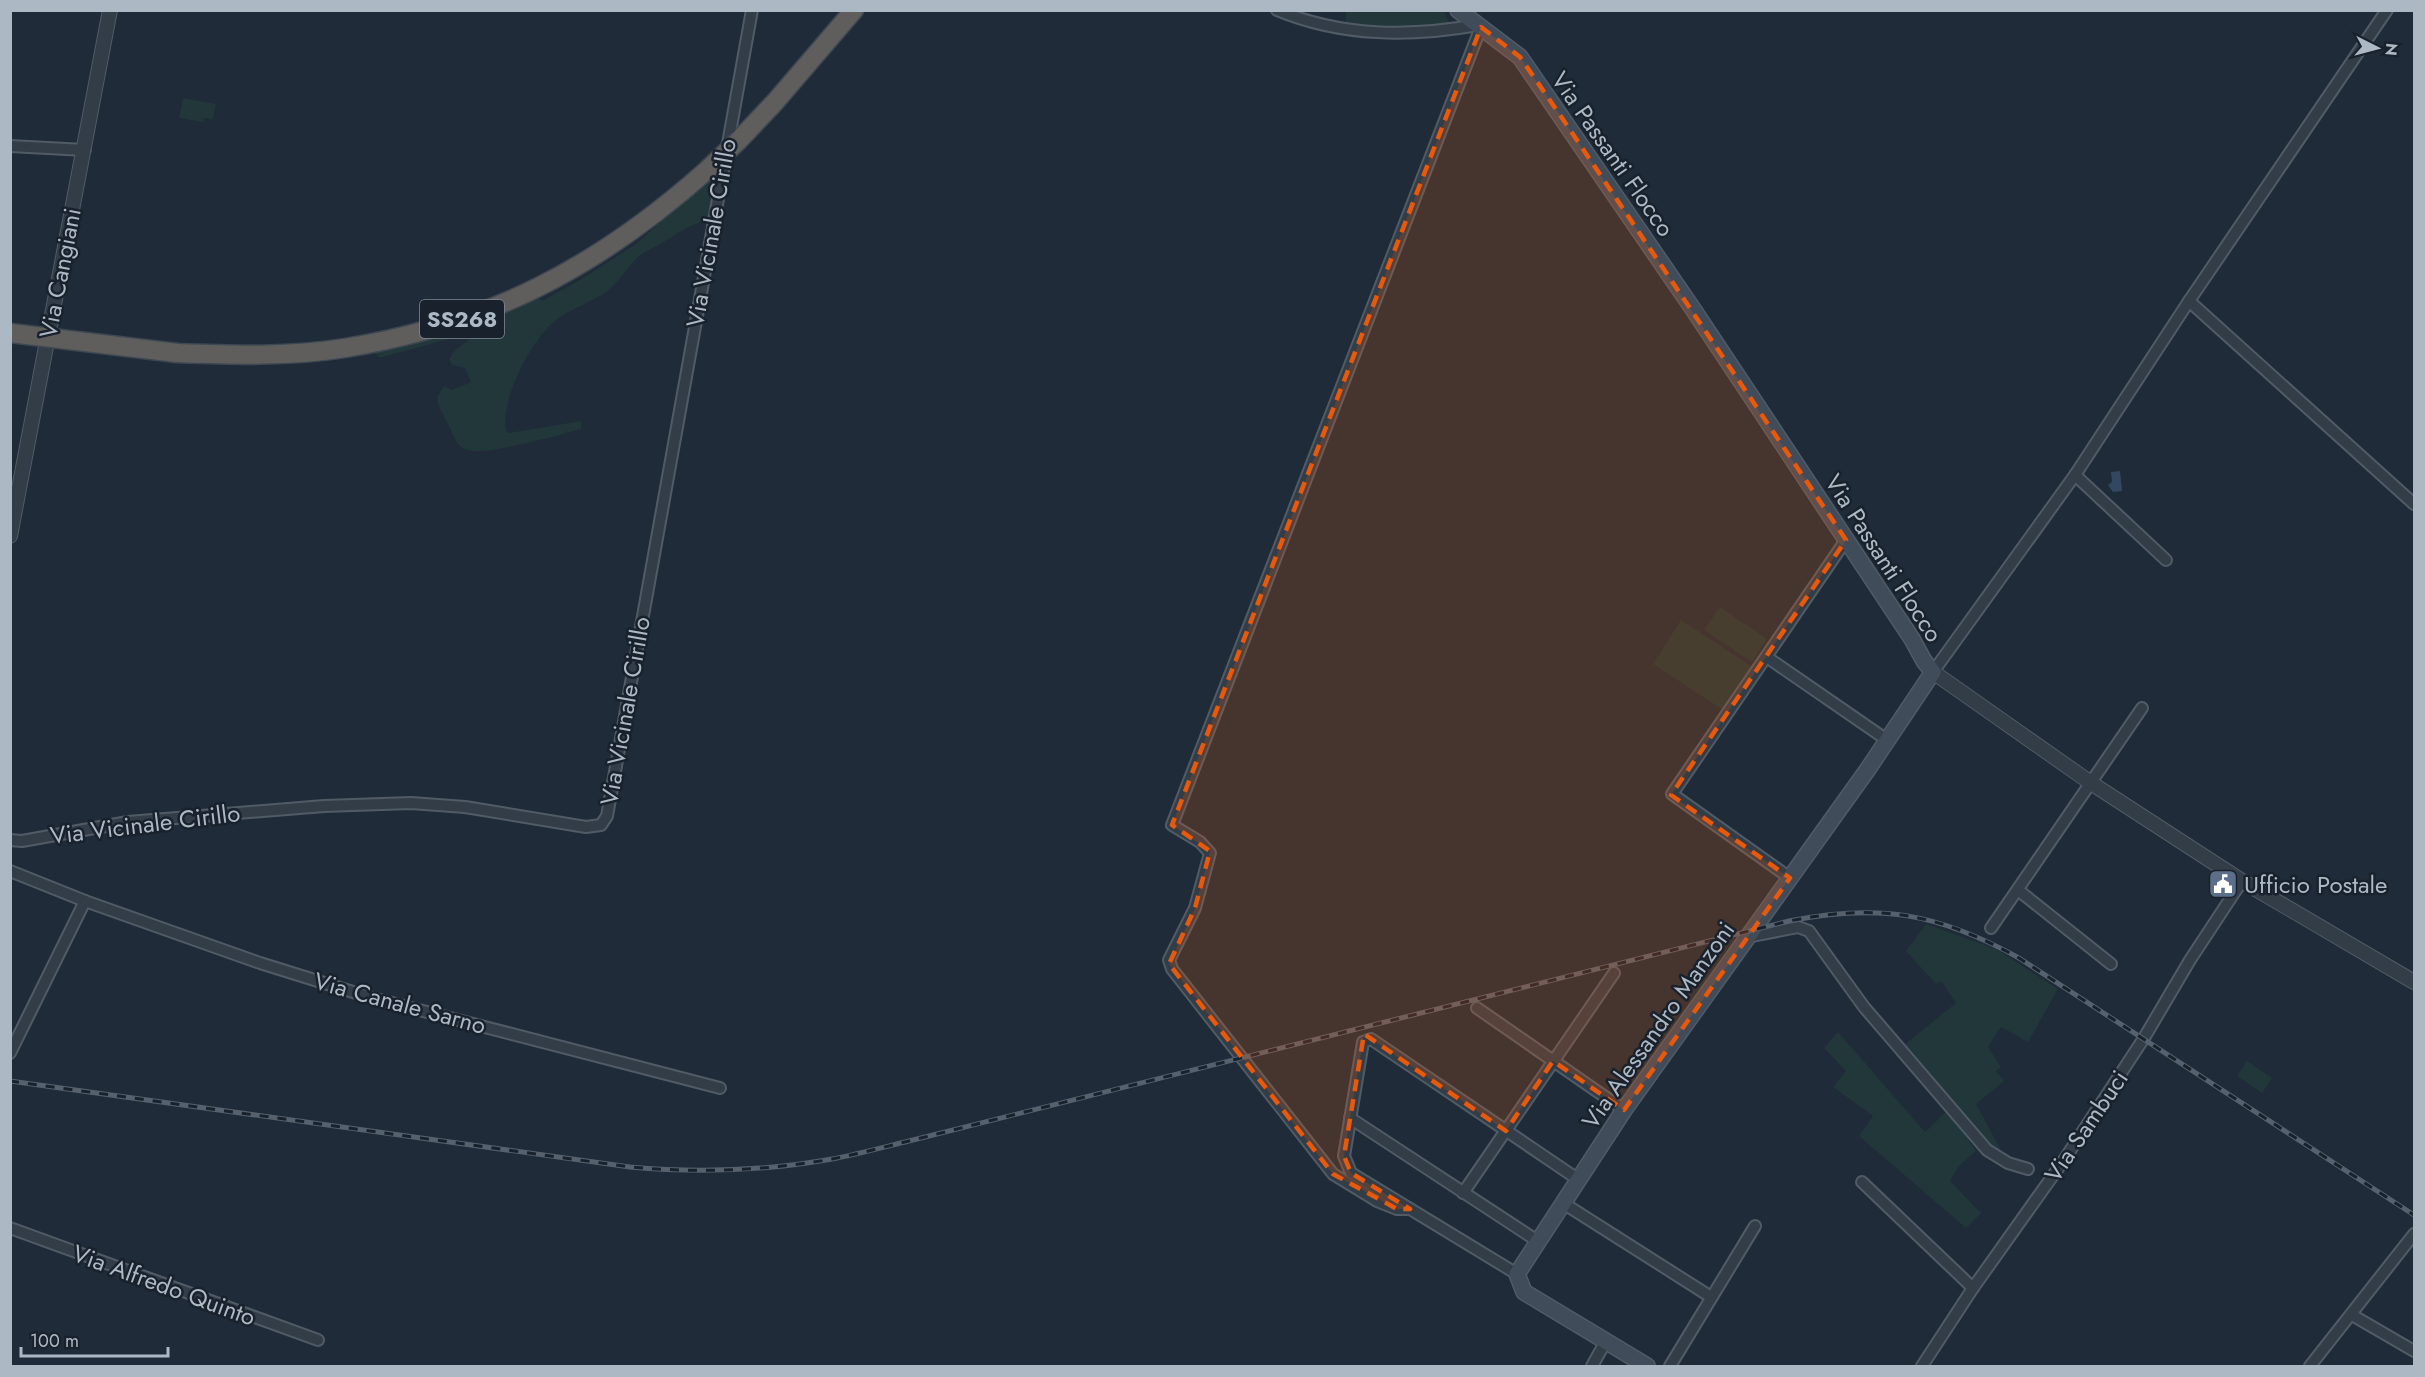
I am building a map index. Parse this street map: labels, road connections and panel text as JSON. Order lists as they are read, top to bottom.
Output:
{
  "streets": {
    "highway": ["SS268"],
    "main road": ["Via Passanti Flocco", "Via Alessandro Manzoni"],
    "street": [
      "Via Vicinale Cirillo",
      "Via Cangiani",
      "Via Canale Sarno",
      "Via Sambuci",
      "Via Alfredo Quinto"
    ]
  },
  "crossings": [
    ["Via Passanti Flocco", "Via Alessandro Manzoni"],
    ["Via Passanti Flocco", "Via Sambuci"]
  ],
  "places": {
    "public building": ["Ufficio Postale"]
  },
  "scale_bar": "100 m",
  "north": "right"
}
